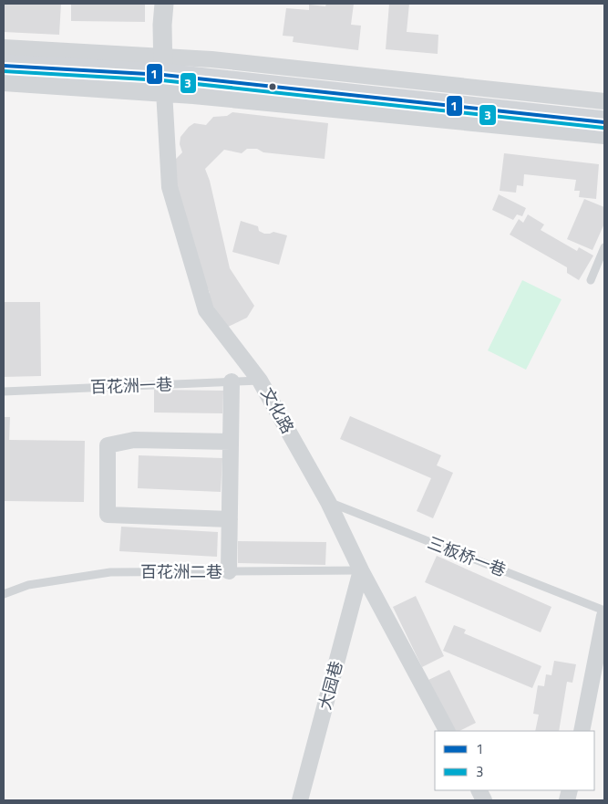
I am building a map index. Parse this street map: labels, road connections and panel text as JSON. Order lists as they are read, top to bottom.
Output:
{
  "streets": {
    "street": ["文化路", "大园巷"],
    "lane": ["百花洲一巷", "三板桥一巷", "百花洲二巷"]
  },
  "crossings": [
    ["百花洲一巷", "文化路"],
    ["文化路", "三板桥一巷"],
    ["文化路", "百花洲二巷"],
    ["文化路", "大园巷"],
    ["百花洲二巷", "大园巷"]
  ],
  "lines": ["transit line 1", "transit line 3"],
  "legend": ["1", "3"]
}
